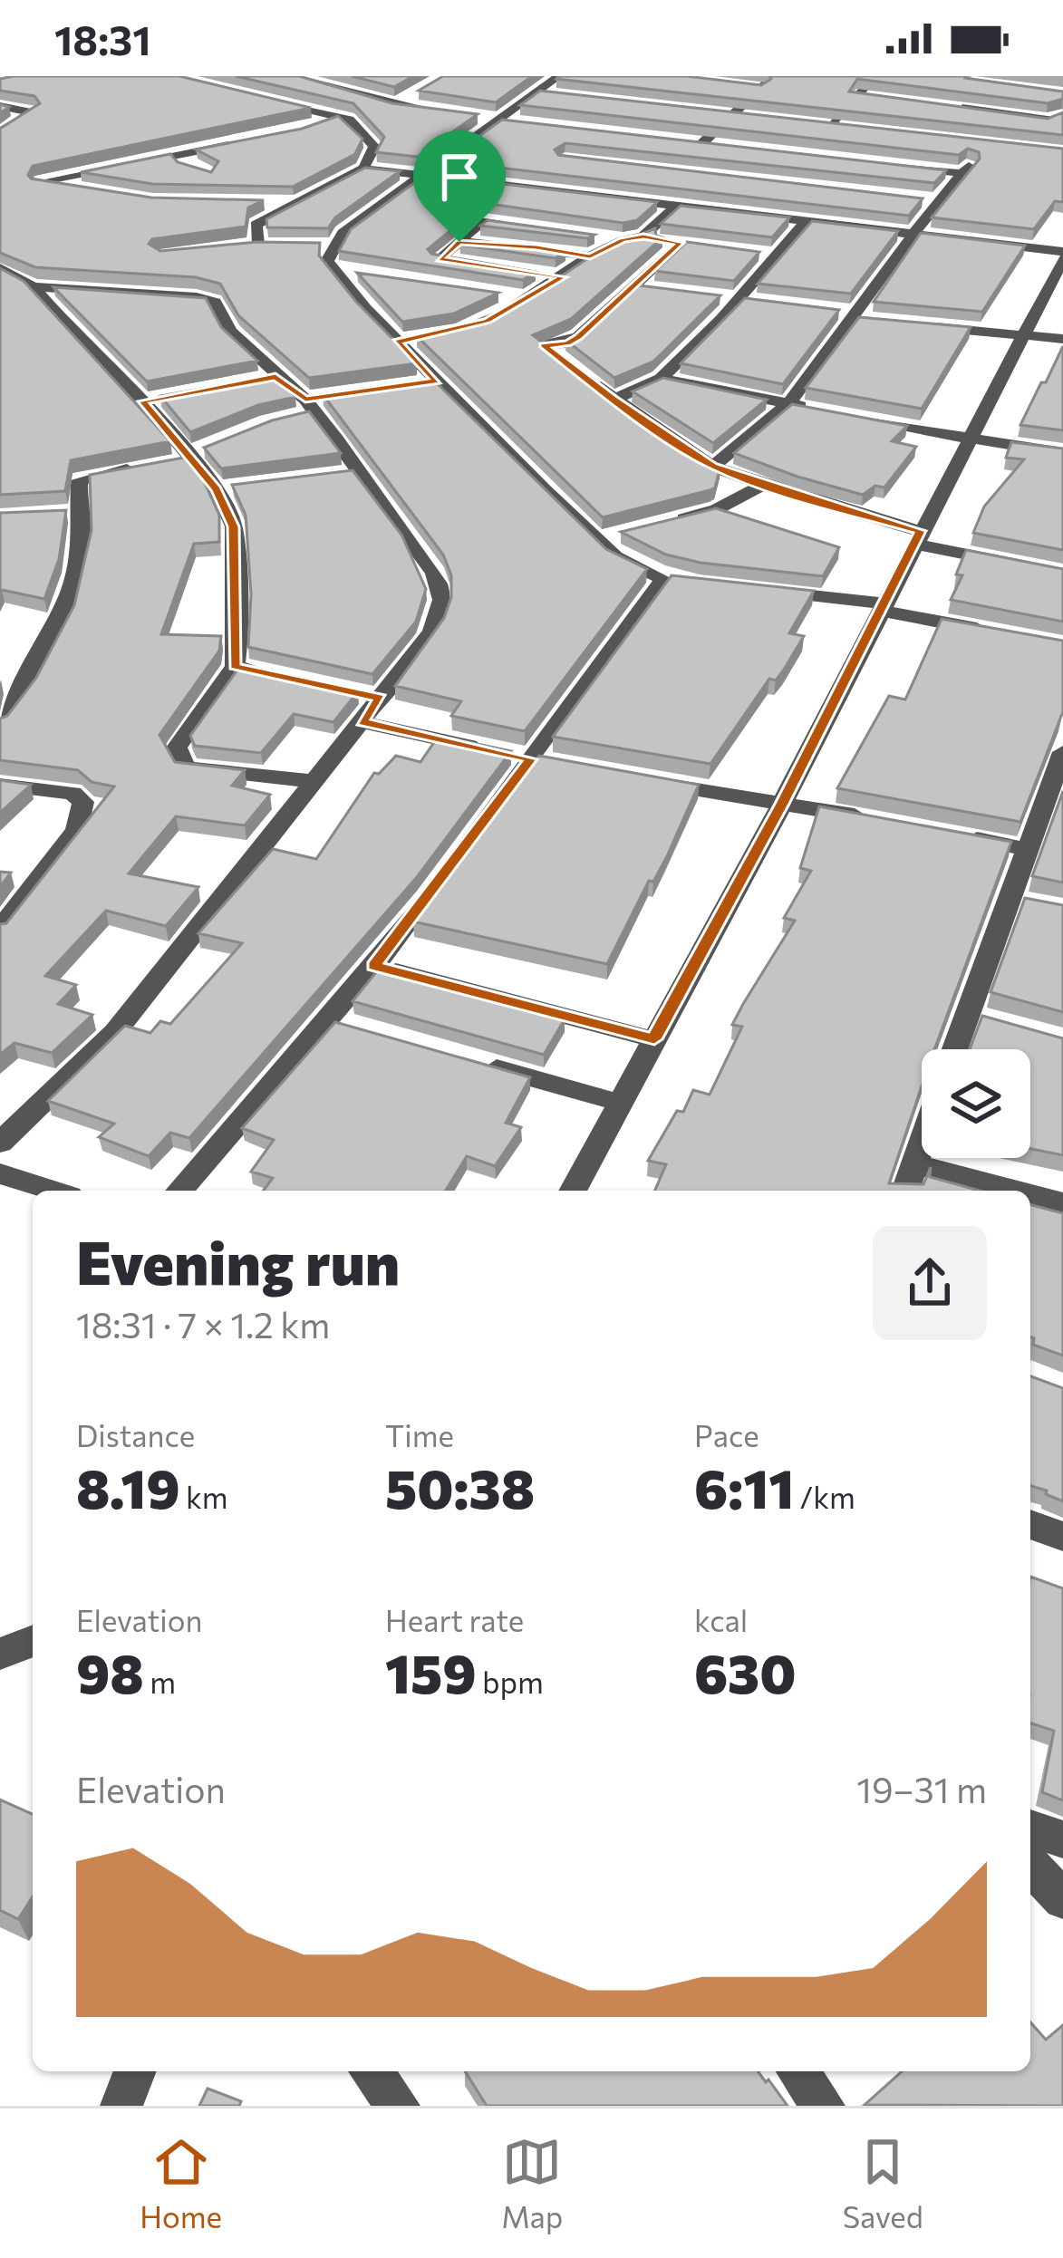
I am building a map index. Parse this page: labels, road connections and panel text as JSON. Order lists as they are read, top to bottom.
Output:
{
  "page": {
    "status": "18:31",
    "heading": ["Evening run", "18:31 · 7 × 1.2 km"],
    "stats": [
      ["Distance", "8.19 km"],
      ["Time", "50:38"],
      ["Pace", "6:11 /km"],
      ["Elevation", "98 m"],
      ["Heart rate", "159 bpm"],
      ["kcal", "630"]
    ],
    "chart": ["Elevation", "19–31 m"],
    "tabs": ["Home", "Map", "Saved"]
  }
}
